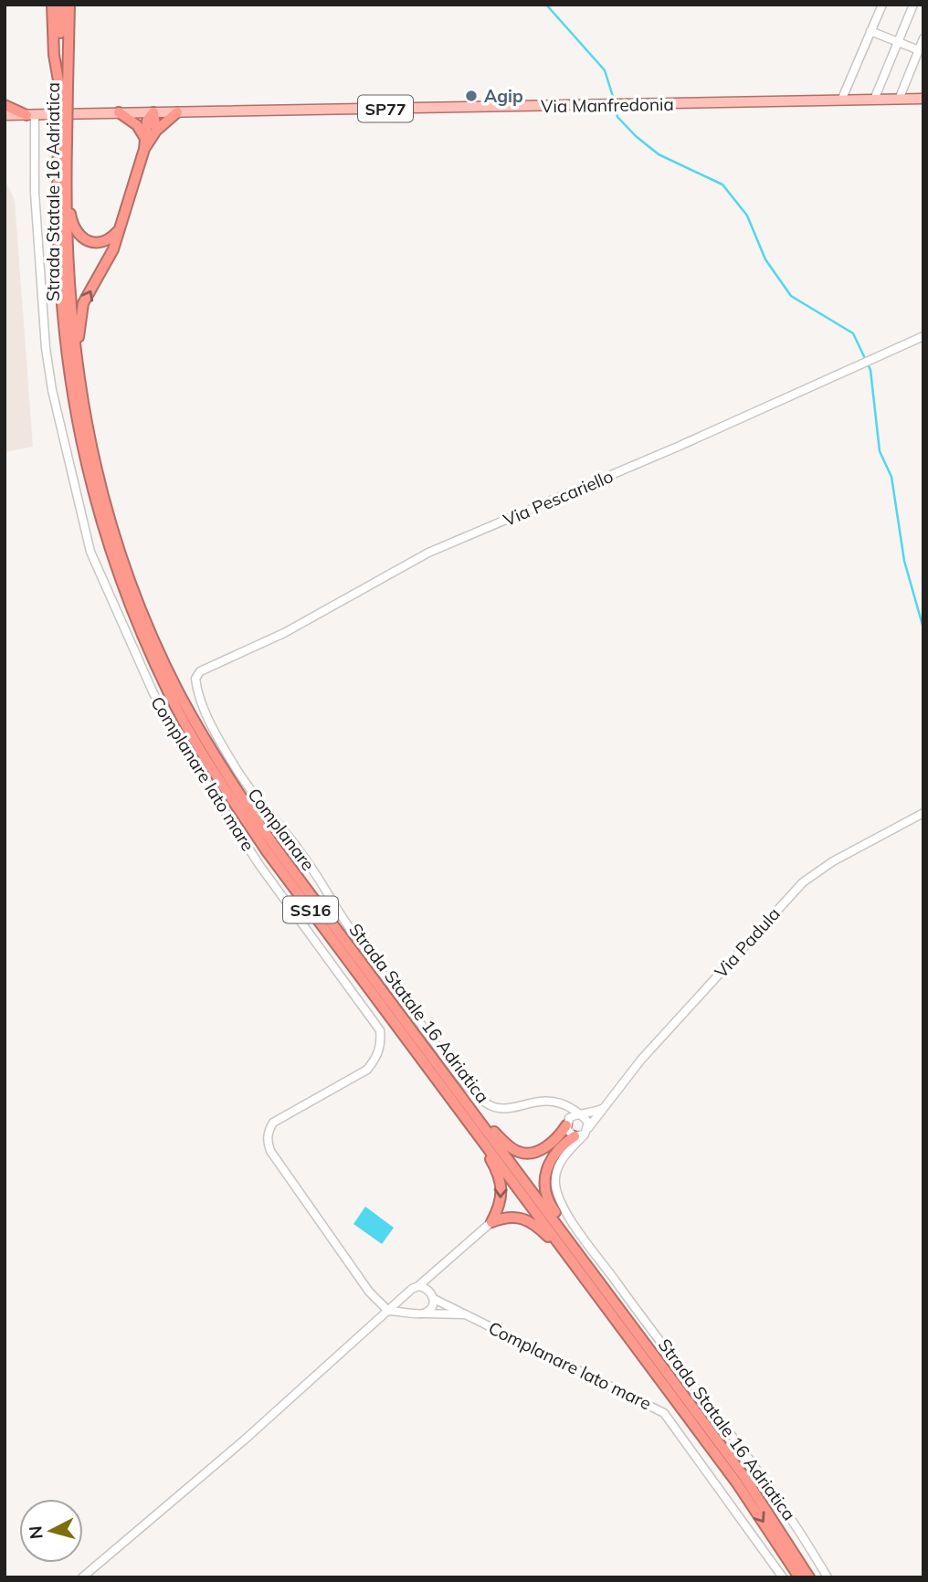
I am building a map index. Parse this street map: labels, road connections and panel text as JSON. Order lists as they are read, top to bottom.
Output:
{
  "streets": {
    "highway": ["Strada Statale 16 Adriatica", "SS16"],
    "main road": ["Via Manfredonia", "SP77"],
    "street": [
      "Via Pescariello",
      "Complanare lato mare",
      "Complanare",
      "Via Padula"
    ]
  },
  "crossings": [
    ["Via Manfredonia", "SP77"],
    ["SP77", "Complanare lato mare"],
    ["Via Pescariello", "Complanare"]
  ],
  "places": ["Agip"],
  "north": "left"
}
